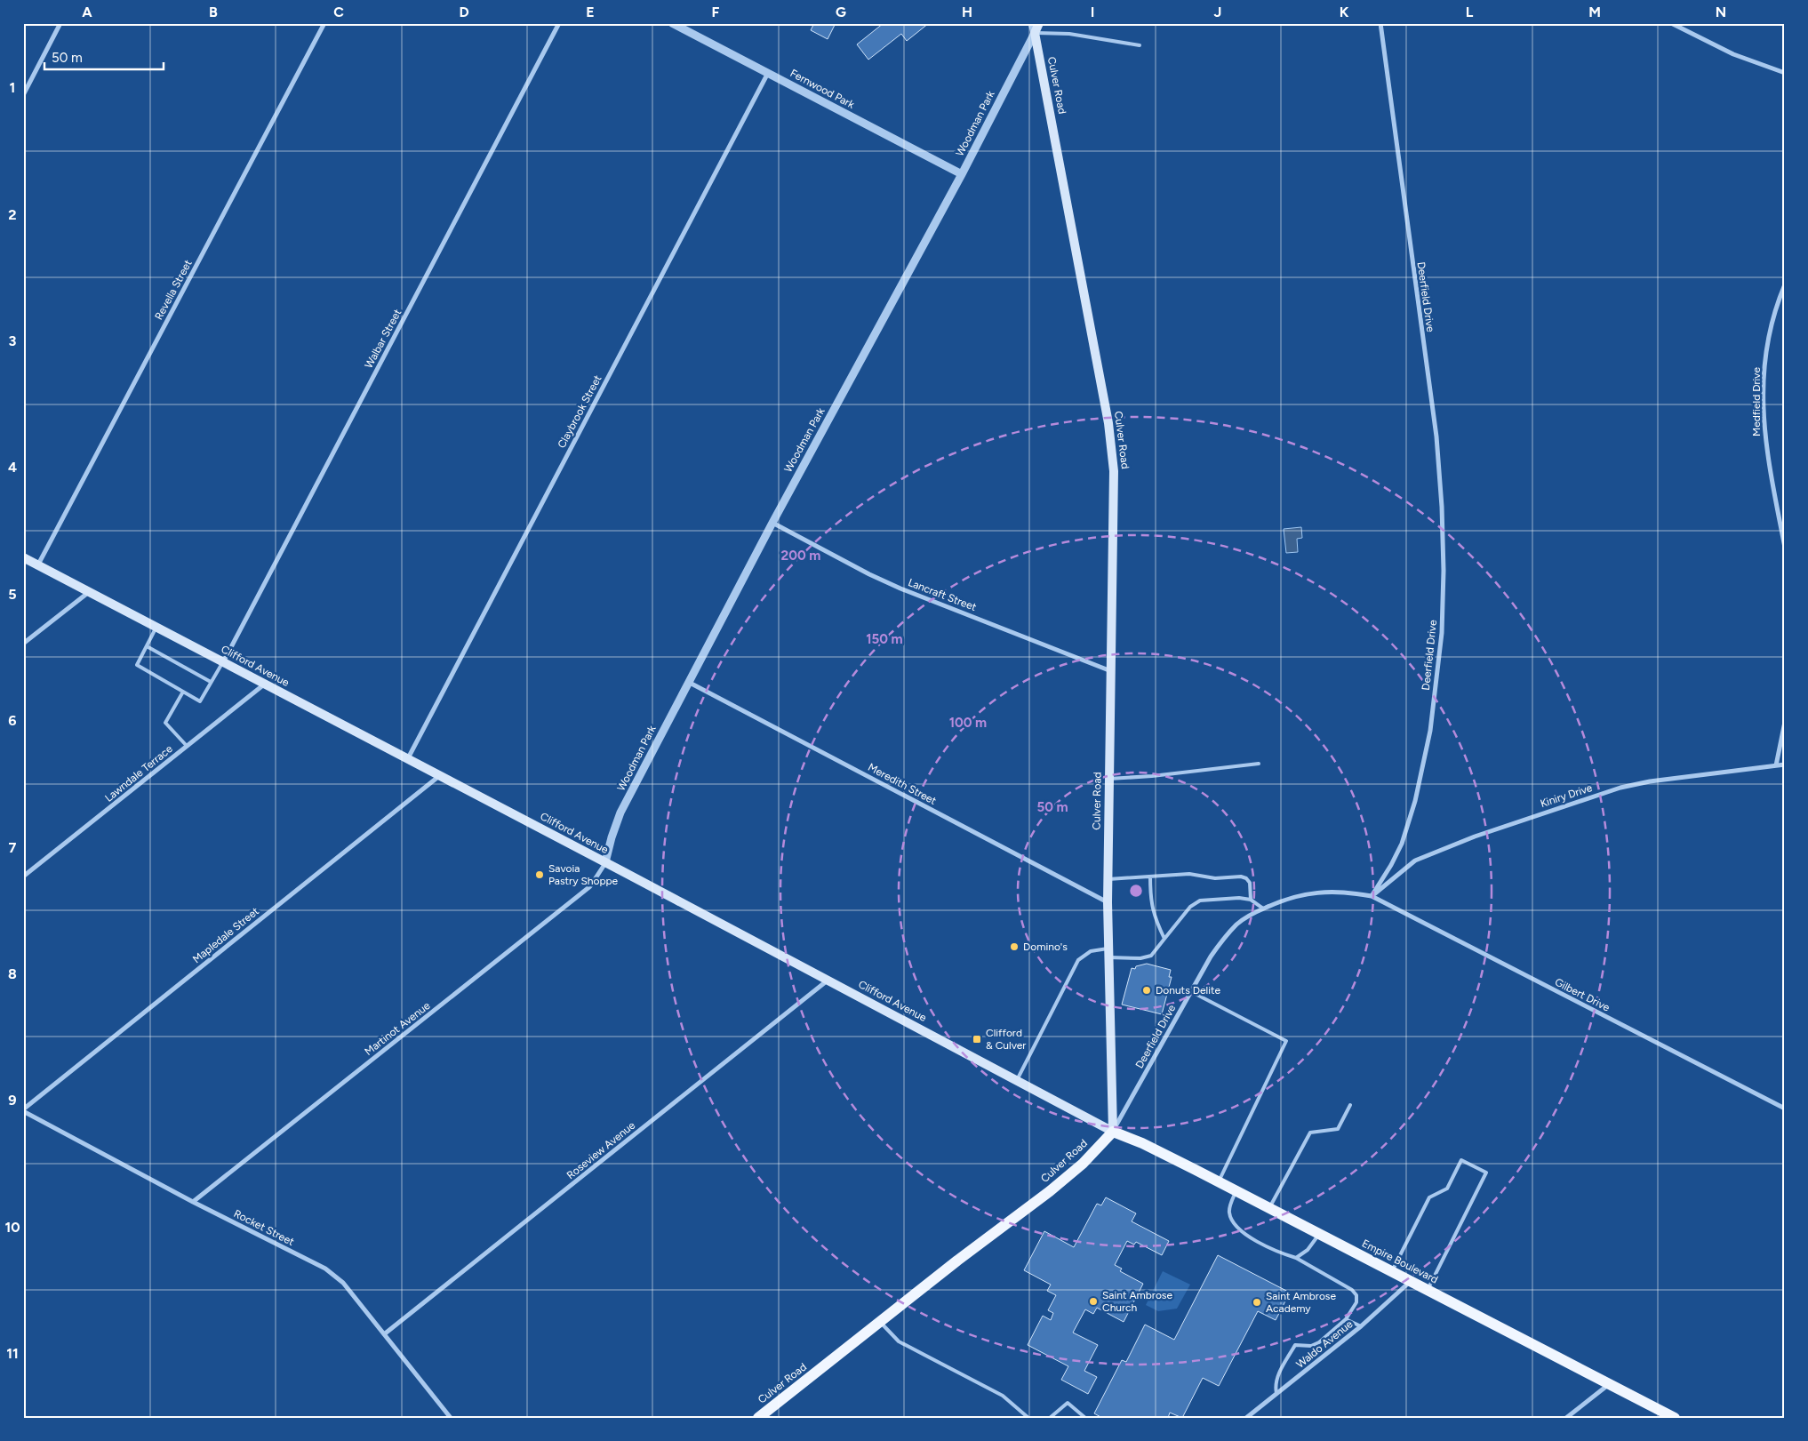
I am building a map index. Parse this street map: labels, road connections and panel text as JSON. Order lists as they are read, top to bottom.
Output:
{
  "streets": {
    "main road": ["Culver Road", "Clifford Avenue", "Empire Boulevard"],
    "street": [
      "Fernwood Park",
      "Woodman Park",
      "Revella Street",
      "Deerfield Drive",
      "Walbar Street",
      "Medfield Drive",
      "Claybrook Street",
      "Lancraft Street",
      "Lawndale Terrace",
      "Meredith Street",
      "Kiniry Drive",
      "Mapledale Street",
      "Gilbert Drive",
      "Martinot Avenue",
      "Roseview Avenue",
      "Rocket Street",
      "Waldo Avenue"
    ]
  },
  "crossings": [
    ["Culver Road", "Woodman Park"],
    ["Culver Road", "Deerfield Drive"],
    ["Culver Road", "Lancraft Street"],
    ["Culver Road", "Clifford Avenue"],
    ["Culver Road", "Meredith Street"],
    ["Culver Road", "Empire Boulevard"],
    ["Fernwood Park", "Woodman Park"],
    ["Fernwood Park", "Claybrook Street"],
    ["Woodman Park", "Lancraft Street"],
    ["Woodman Park", "Clifford Avenue"],
    ["Woodman Park", "Meredith Street"],
    ["Woodman Park", "Martinot Avenue"],
    ["Revella Street", "Clifford Avenue"],
    ["Deerfield Drive", "Clifford Avenue"],
    ["Deerfield Drive", "Kiniry Drive"],
    ["Deerfield Drive", "Gilbert Drive"],
    ["Deerfield Drive", "Empire Boulevard"],
    ["Walbar Street", "Clifford Avenue"],
    ["Claybrook Street", "Clifford Avenue"],
    ["Clifford Avenue", "Lawndale Terrace"],
    ["Clifford Avenue", "Mapledale Street"],
    ["Clifford Avenue", "Martinot Avenue"],
    ["Clifford Avenue", "Roseview Avenue"],
    ["Clifford Avenue", "Empire Boulevard"],
    ["Kiniry Drive", "Gilbert Drive"],
    ["Mapledale Street", "Rocket Street"],
    ["Martinot Avenue", "Rocket Street"],
    ["Roseview Avenue", "Rocket Street"],
    ["Empire Boulevard", "Waldo Avenue"]
  ],
  "places": {
    "other": [
      "Savoia Pastry Shoppe",
      "Domino's",
      "Donuts Delite",
      "Saint Ambrose Church",
      "Saint Ambrose Academy"
    ],
    "transit": ["Clifford & Culver"]
  },
  "scale_bar": "50 m",
  "grid": {
    "columns": [
      "A",
      "B",
      "C",
      "D",
      "E",
      "F",
      "G",
      "H",
      "I",
      "J",
      "K",
      "L",
      "M",
      "N"
    ],
    "rows": [
      "1",
      "2",
      "3",
      "4",
      "5",
      "6",
      "7",
      "8",
      "9",
      "10",
      "11"
    ]
  },
  "rings": [
    "200 m",
    "150 m",
    "100 m",
    "50 m"
  ]
}
